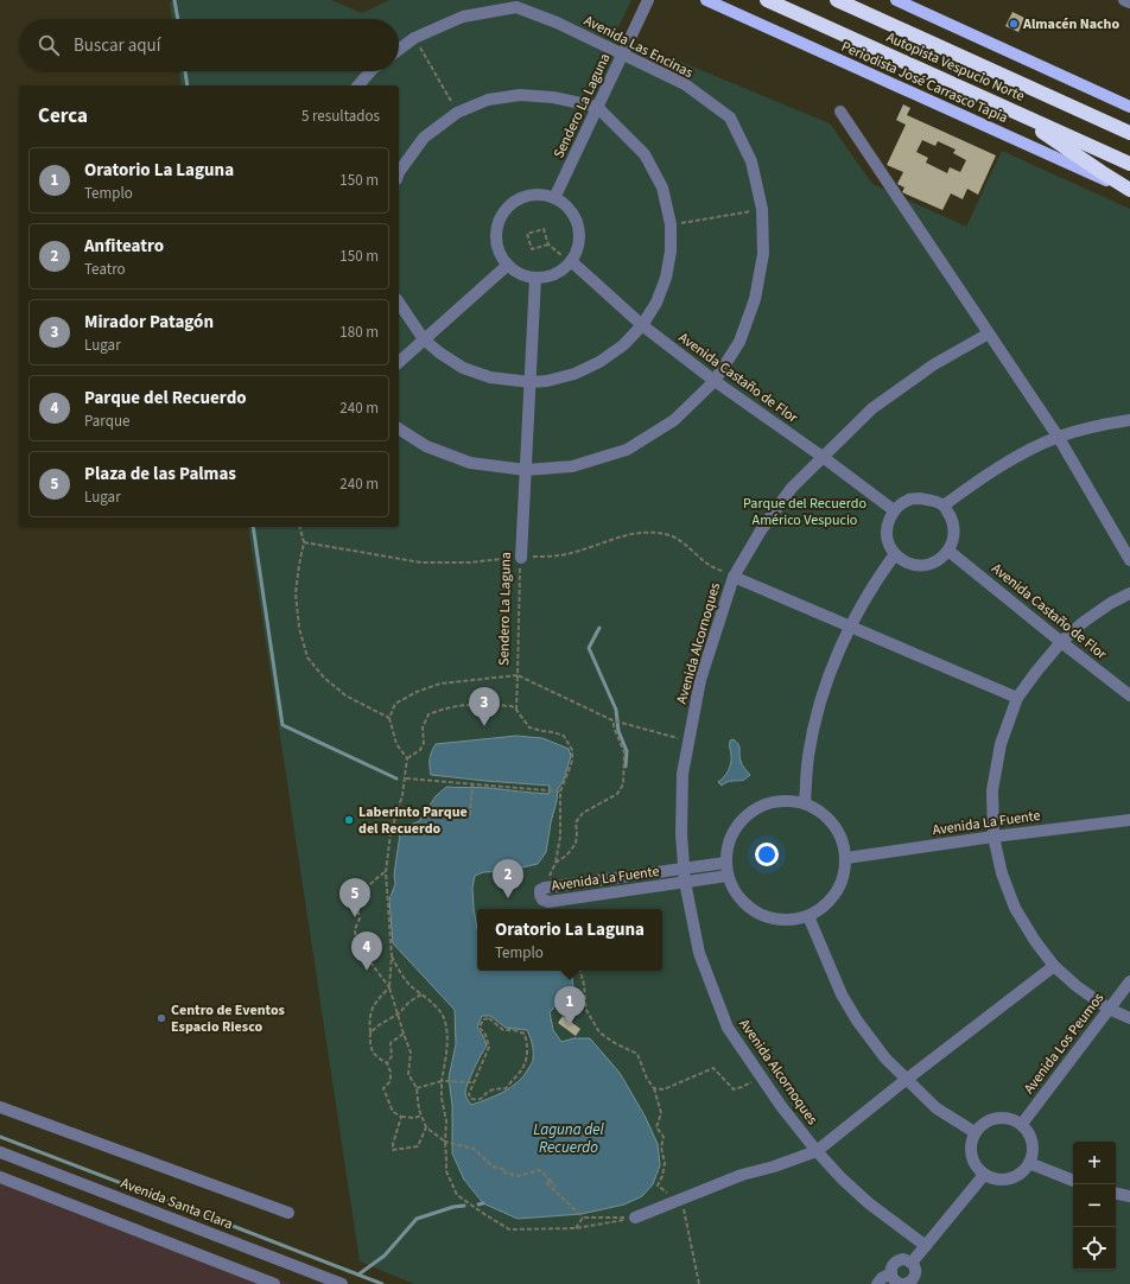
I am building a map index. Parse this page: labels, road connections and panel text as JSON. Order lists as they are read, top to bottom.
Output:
{
  "streets": {
    "highway": ["Autopista Vespucio Norte"],
    "main road": ["Periodista José Carrasco Tapia"],
    "street": [
      "Avenida Las Encinas",
      "Sendero La Laguna",
      "Avenida Castaño de Flor",
      "Avenida Alcornoques",
      "Avenida La Fuente",
      "Avenida Los Peumos",
      "Avenida Santa Clara"
    ]
  },
  "crossings": [
    ["Avenida Las Encinas", "Sendero La Laguna"],
    ["Avenida Las Encinas", "Avenida Castaño de Flor"],
    ["Avenida Castaño de Flor", "Avenida Alcornoques"],
    ["Avenida Alcornoques", "Avenida La Fuente"]
  ],
  "water": ["Laguna del Recuerdo"],
  "parks": ["Parque del Recuerdo Américo Vespucio"],
  "places": ["Almacén Nacho", "Laberinto Parque del Recuerdo", "Centro de Eventos Espacio Riesco"],
  "page": {
    "search": "Buscar aquí",
    "heading": ["Cerca", "5 resultados"],
    "list": [
      {
        "mark": "1",
        "name": "Oratorio La Laguna",
        "note": "Templo",
        "value": "150 m"
      },
      {
        "mark": "2",
        "name": "Anfiteatro",
        "note": "Teatro",
        "value": "150 m"
      },
      {
        "mark": "3",
        "name": "Mirador Patagón",
        "note": "Lugar",
        "value": "180 m"
      },
      {
        "mark": "4",
        "name": "Parque del Recuerdo",
        "note": "Parque",
        "value": "240 m"
      },
      {
        "mark": "5",
        "name": "Plaza de las Palmas",
        "note": "Lugar",
        "value": "240 m"
      }
    ],
    "pins": [
      "3",
      "2",
      "5",
      "4",
      "1"
    ],
    "popup": ["Oratorio La Laguna", "Templo"],
    "map_buttons": ["+", "−"]
  }
}
